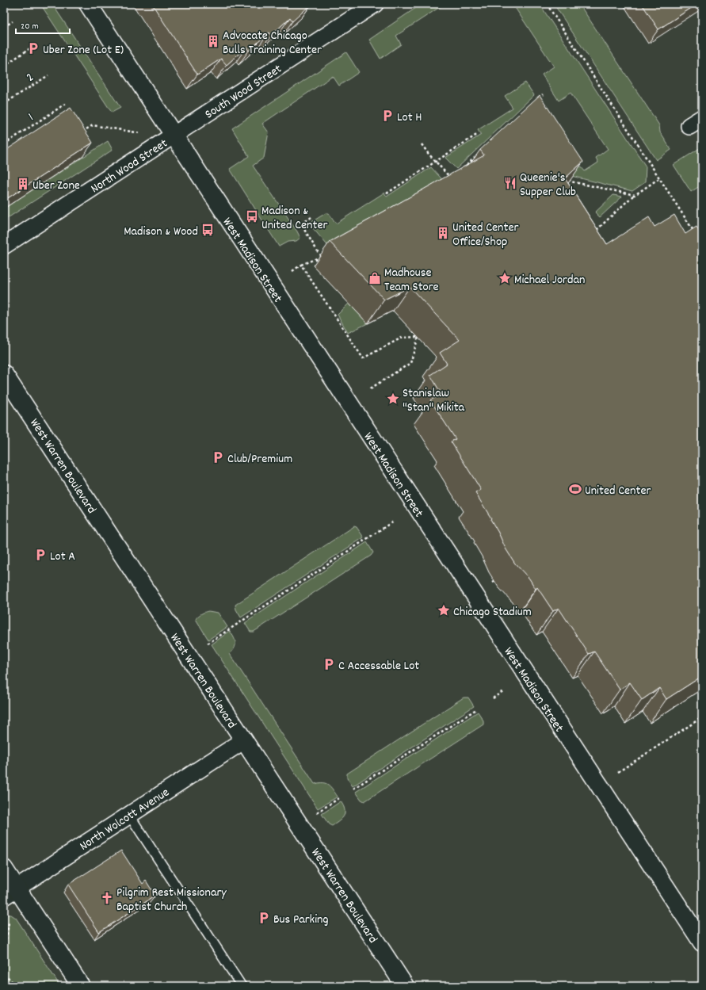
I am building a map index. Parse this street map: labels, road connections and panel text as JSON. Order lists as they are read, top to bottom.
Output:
{
  "streets": {
    "main road": ["West Madison Street", "West Warren Boulevard"],
    "street": ["South Wood Street", "North Wood Street", "North Wolcott Avenue"],
    "path": ["2", "1"]
  },
  "crossings": [
    ["South Wood Street", "North Wood Street"],
    ["South Wood Street", "West Madison Street"],
    ["North Wood Street", "West Madison Street"],
    ["West Warren Boulevard", "North Wolcott Avenue"]
  ],
  "places": {
    "building": ["Advocate Chicago Bulls Training Center", "Uber Zone", "United Center Office/Shop"],
    "parking": [
      "Uber Zone (Lot E)",
      "Lot H",
      "Club/Premium",
      "Lot A",
      "C Accessable Lot",
      "Bus Parking"
    ],
    "restaurant": ["Queenie's Supper Club"],
    "bus stop": ["Madison & United Center", "Madison & Wood"],
    "shop": ["Madhouse Team Store"],
    "place": ["Michael Jordan", "Stanislaw \"Stan\" Mikita", "Chicago Stadium"],
    "sports": ["United Center"],
    "church": ["Pilgrim Rest Missionary Baptist Church"]
  },
  "scale_bar": "20 m"
}
